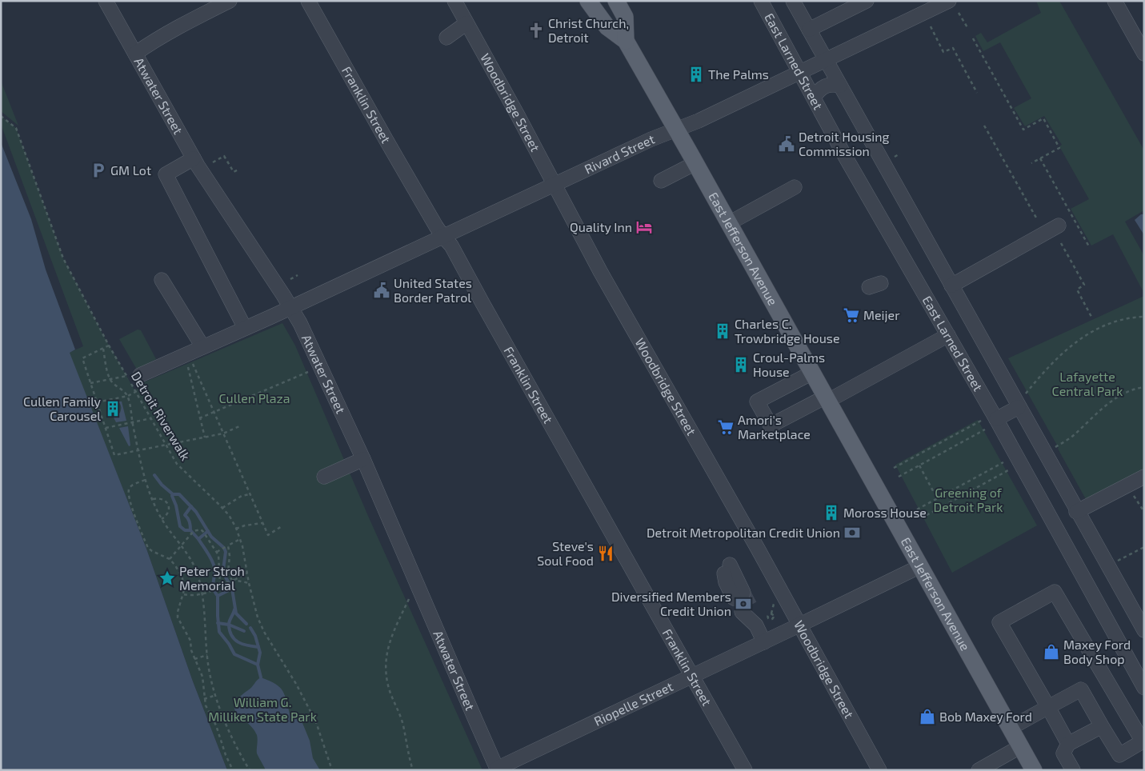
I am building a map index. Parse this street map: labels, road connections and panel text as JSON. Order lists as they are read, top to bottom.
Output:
{
  "streets": {
    "main road": ["East Jefferson Avenue"],
    "street": [
      "East Larned Street",
      "Atwater Street",
      "Woodbridge Street",
      "Franklin Street",
      "Rivard Street",
      "Riopelle Street"
    ],
    "path": ["Detroit Riverwalk"]
  },
  "crossings": [
    ["East Larned Street", "Rivard Street"],
    ["Atwater Street", "Rivard Street"],
    ["Atwater Street", "Riopelle Street"],
    ["Woodbridge Street", "Rivard Street"],
    ["Woodbridge Street", "Riopelle Street"],
    ["Franklin Street", "Rivard Street"],
    ["Franklin Street", "Riopelle Street"],
    ["Rivard Street", "East Jefferson Avenue"],
    ["Rivard Street", "Detroit Riverwalk"],
    ["East Jefferson Avenue", "Riopelle Street"]
  ],
  "parks": [
    "Lafayette Central Park",
    "Cullen Plaza",
    "Greening of Detroit Park",
    "William G. Milliken State Park"
  ],
  "places": {
    "church": ["Christ Church, Detroit"],
    "building": [
      "The Palms",
      "Charles C. Trowbridge House",
      "Croul-Palms House",
      "Cullen Family Carousel",
      "Moross House"
    ],
    "public building": ["Detroit Housing Commission", "United States Border Patrol"],
    "parking": ["GM Lot"],
    "hotel": ["Quality Inn"],
    "supermarket": ["Meijer", "Amori's Marketplace"],
    "bank": ["Detroit Metropolitan Credit Union", "Diversified Members Credit Union"],
    "restaurant": ["Steve's Soul Food"],
    "place": ["Peter Stroh Memorial"],
    "shop": ["Maxey Ford Body Shop", "Bob Maxey Ford"]
  }
}
